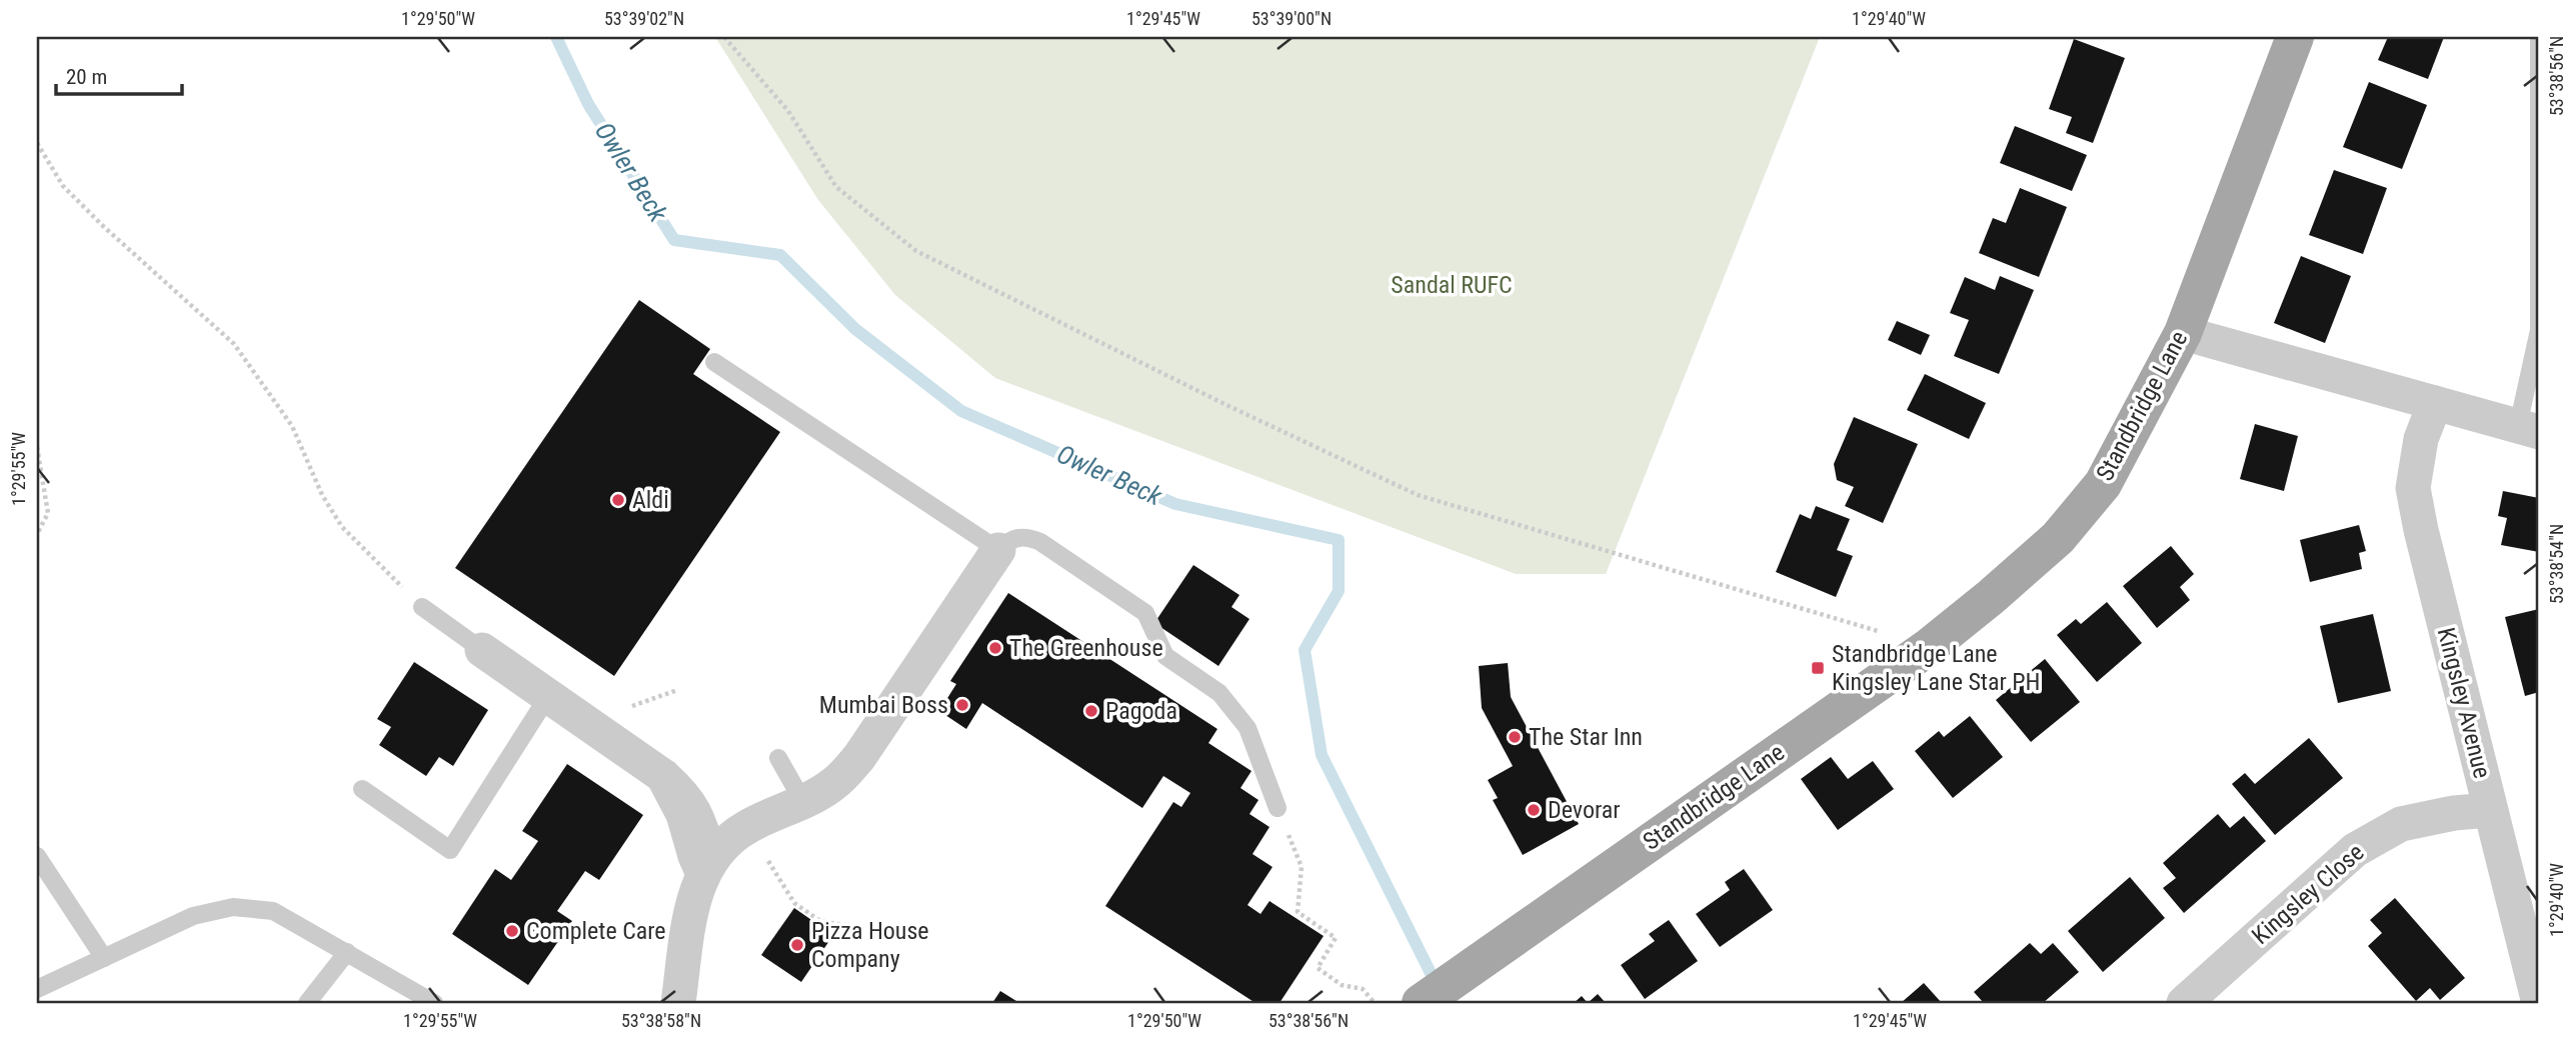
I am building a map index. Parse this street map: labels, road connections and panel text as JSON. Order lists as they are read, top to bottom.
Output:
{
  "streets": {
    "main road": ["Standbridge Lane"],
    "street": ["Kingsley Avenue", "Kingsley Close"]
  },
  "crossings": [
    ["Kingsley Avenue", "Kingsley Close"]
  ],
  "water": ["Owler Beck"],
  "parks": ["Sandal RUFC"],
  "places": {
    "other": [
      "Aldi",
      "The Greenhouse",
      "Mumbai Boss",
      "Pagoda",
      "The Star Inn",
      "Devorar",
      "Complete Care",
      "Pizza House Company"
    ],
    "transit": ["Standbridge Lane Kingsley Lane Star PH"]
  },
  "scale_bar": "20 m",
  "coordinates": [
    "1°29'50\"W",
    "53°39'02\"N",
    "1°29'45\"W",
    "53°39'00\"N",
    "1°29'40\"W",
    "53°38'56\"N",
    "1°29'55\"W",
    "53°38'54\"N",
    "53°38'58\"N"
  ]
}
